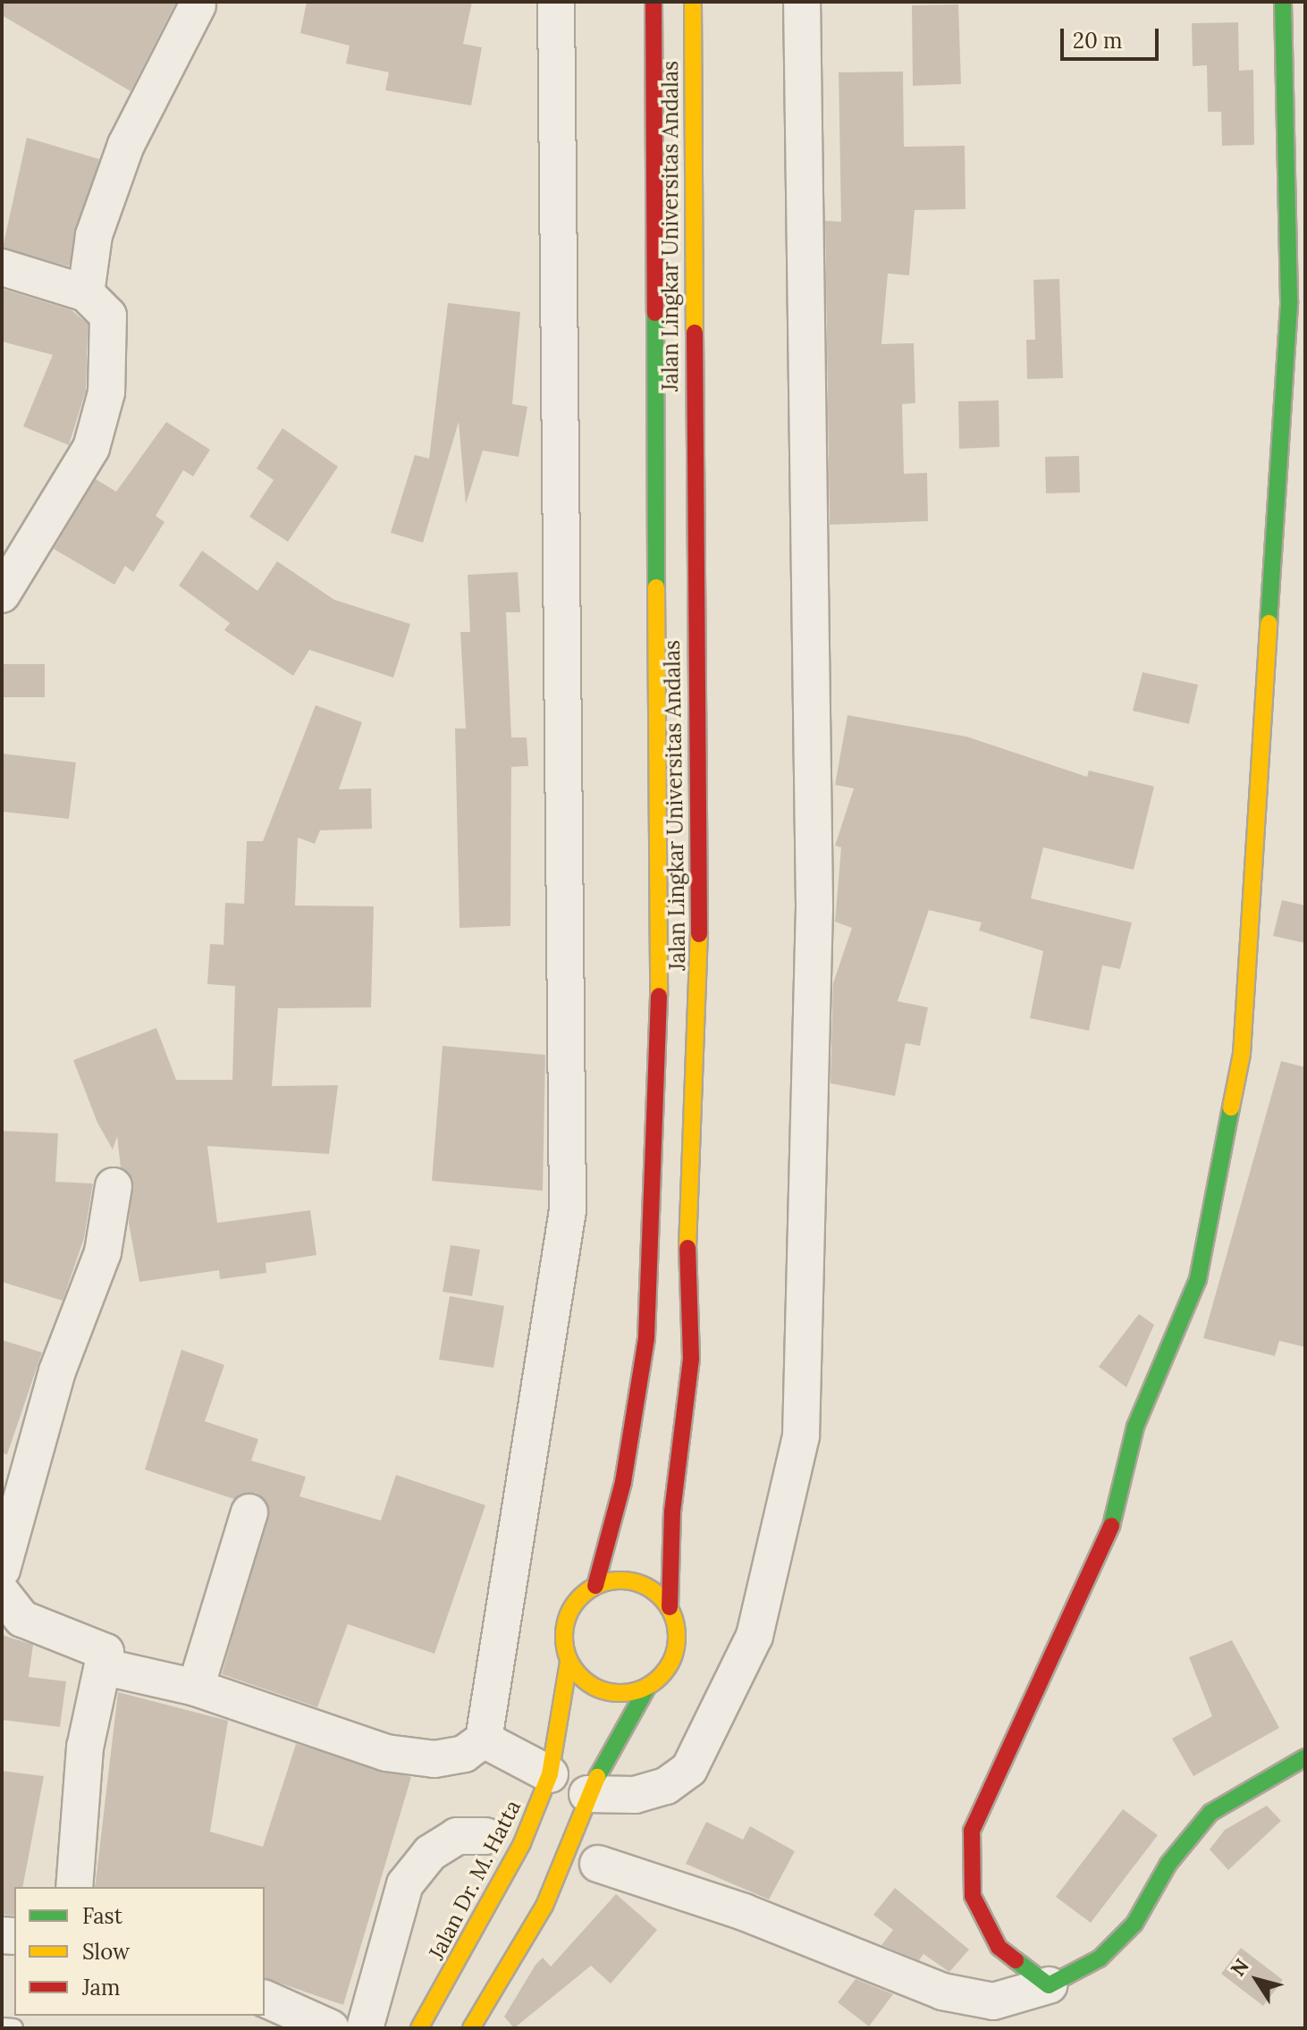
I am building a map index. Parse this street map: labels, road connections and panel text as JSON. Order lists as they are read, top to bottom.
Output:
{
  "streets": {
    "street": ["Jalan Lingkar Universitas Andalas", "Jalan Dr. M. Hatta"]
  },
  "crossings": [
    ["Jalan Lingkar Universitas Andalas", "Jalan Dr. M. Hatta"]
  ],
  "legend": ["Fast", "Slow", "Jam"],
  "scale_bar": "20 m",
  "north": "top left"
}
